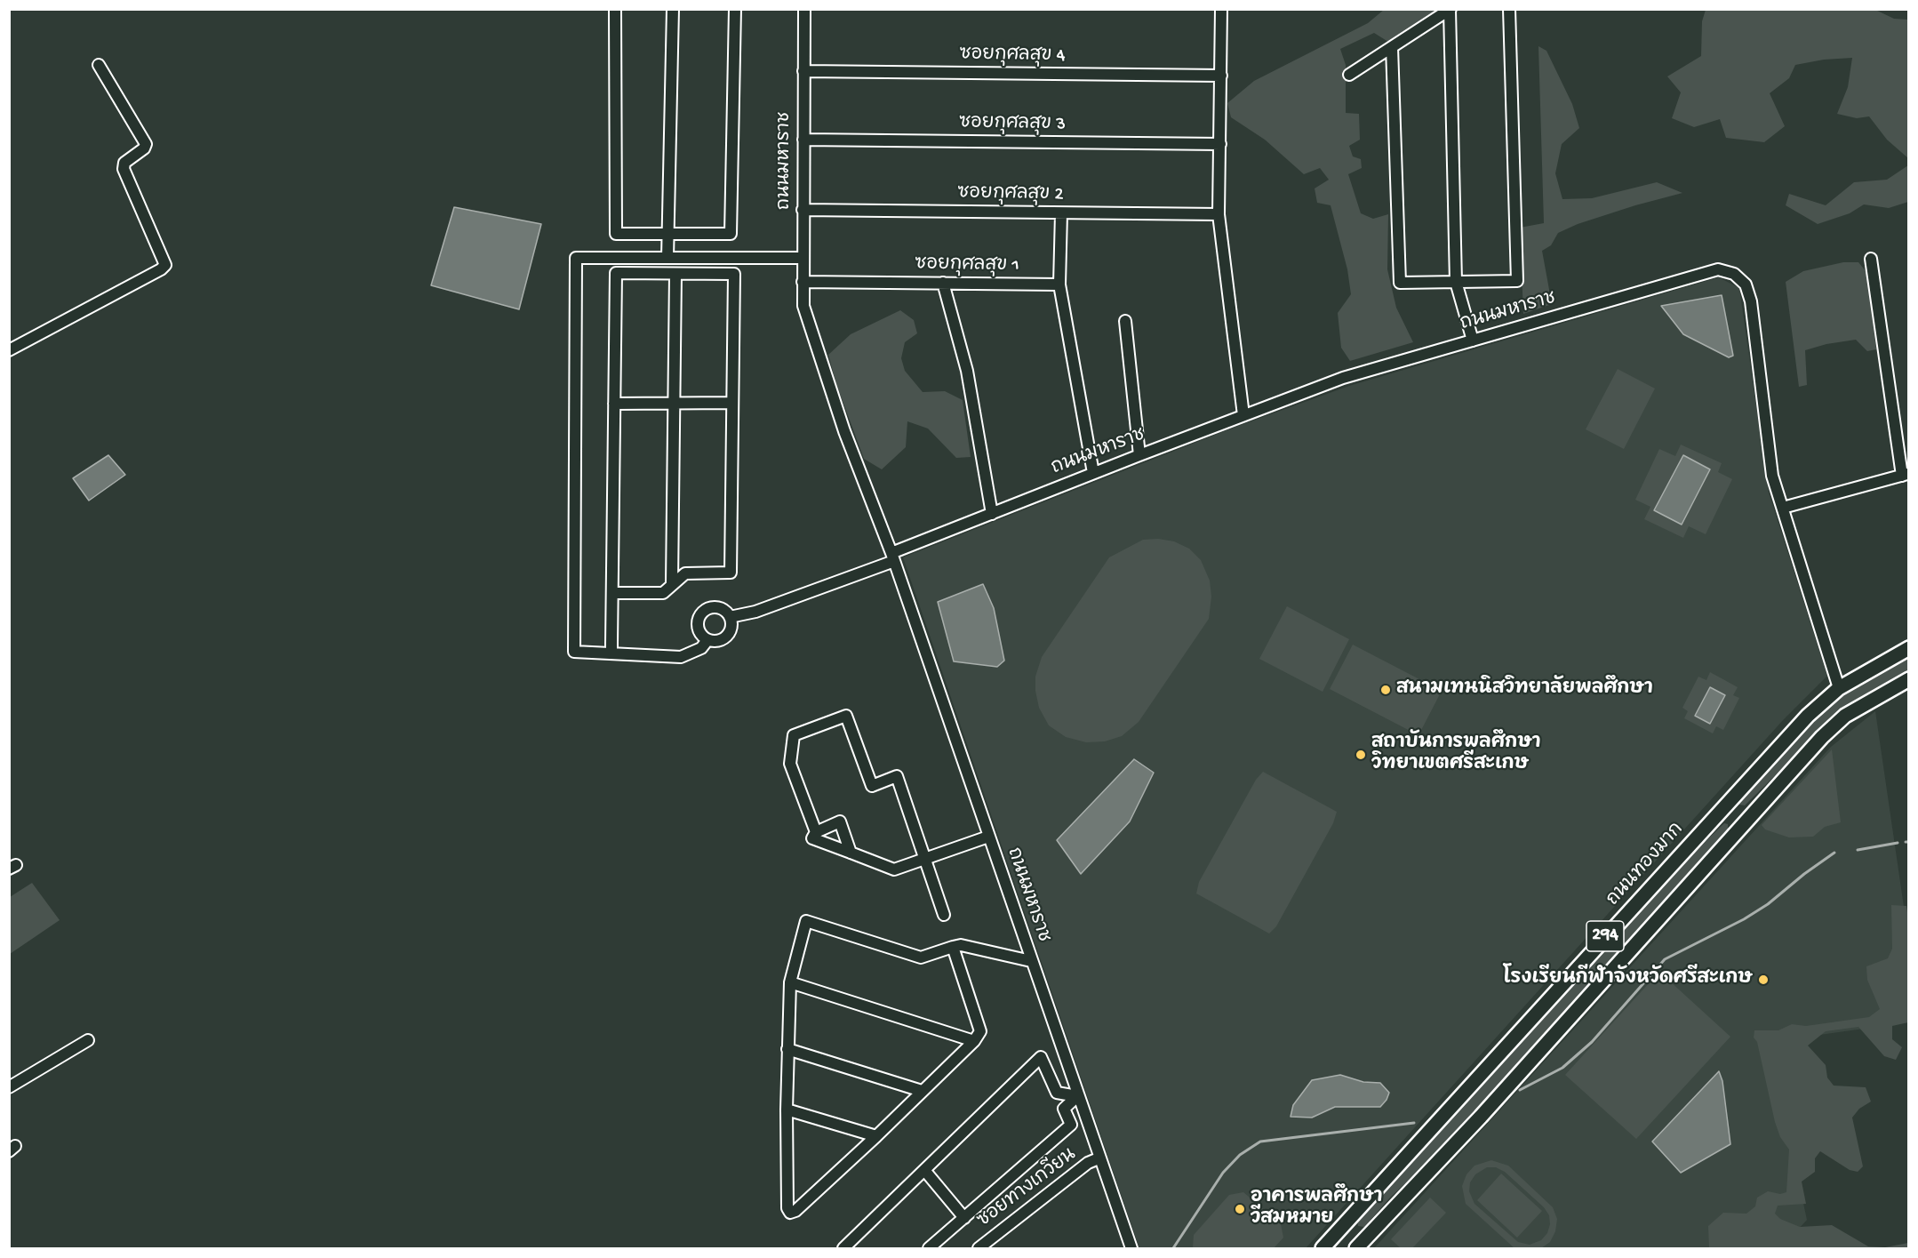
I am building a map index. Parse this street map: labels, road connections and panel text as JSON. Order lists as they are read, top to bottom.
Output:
{
  "streets": {
    "main road": ["ถนนทองมาก", "294"],
    "street": [
      "ซอยกุศลสุข 4",
      "ซอยกุศลสุข 3",
      "ถนนมหาราช",
      "ซอยกุศลสุข 2",
      "ซอยกุศลสุข 1",
      "ซอยทางเกวียน"
    ]
  },
  "crossings": [
    ["ซอยกุศลสุข 4", "ถนนมหาราช"],
    ["ซอยกุศลสุข 3", "ถนนมหาราช"],
    ["ถนนมหาราช", "ซอยกุศลสุข 2"],
    ["ถนนมหาราช", "ซอยกุศลสุข 1"],
    ["ถนนมหาราช", "ถนนทองมาก"],
    ["ถนนมหาราช", "ซอยทางเกวียน"]
  ],
  "places": [
    "สนามเทนนิสวิทยาลัยพลศึกษา",
    "สถาบันการพลศึกษา วิทยาเขตศรีสะเกษ",
    "โรงเรียนกีฬาจังหวัดศรีสะเกษ",
    "อาคารพลศึกษา วีสมหมาย"
  ]
}
